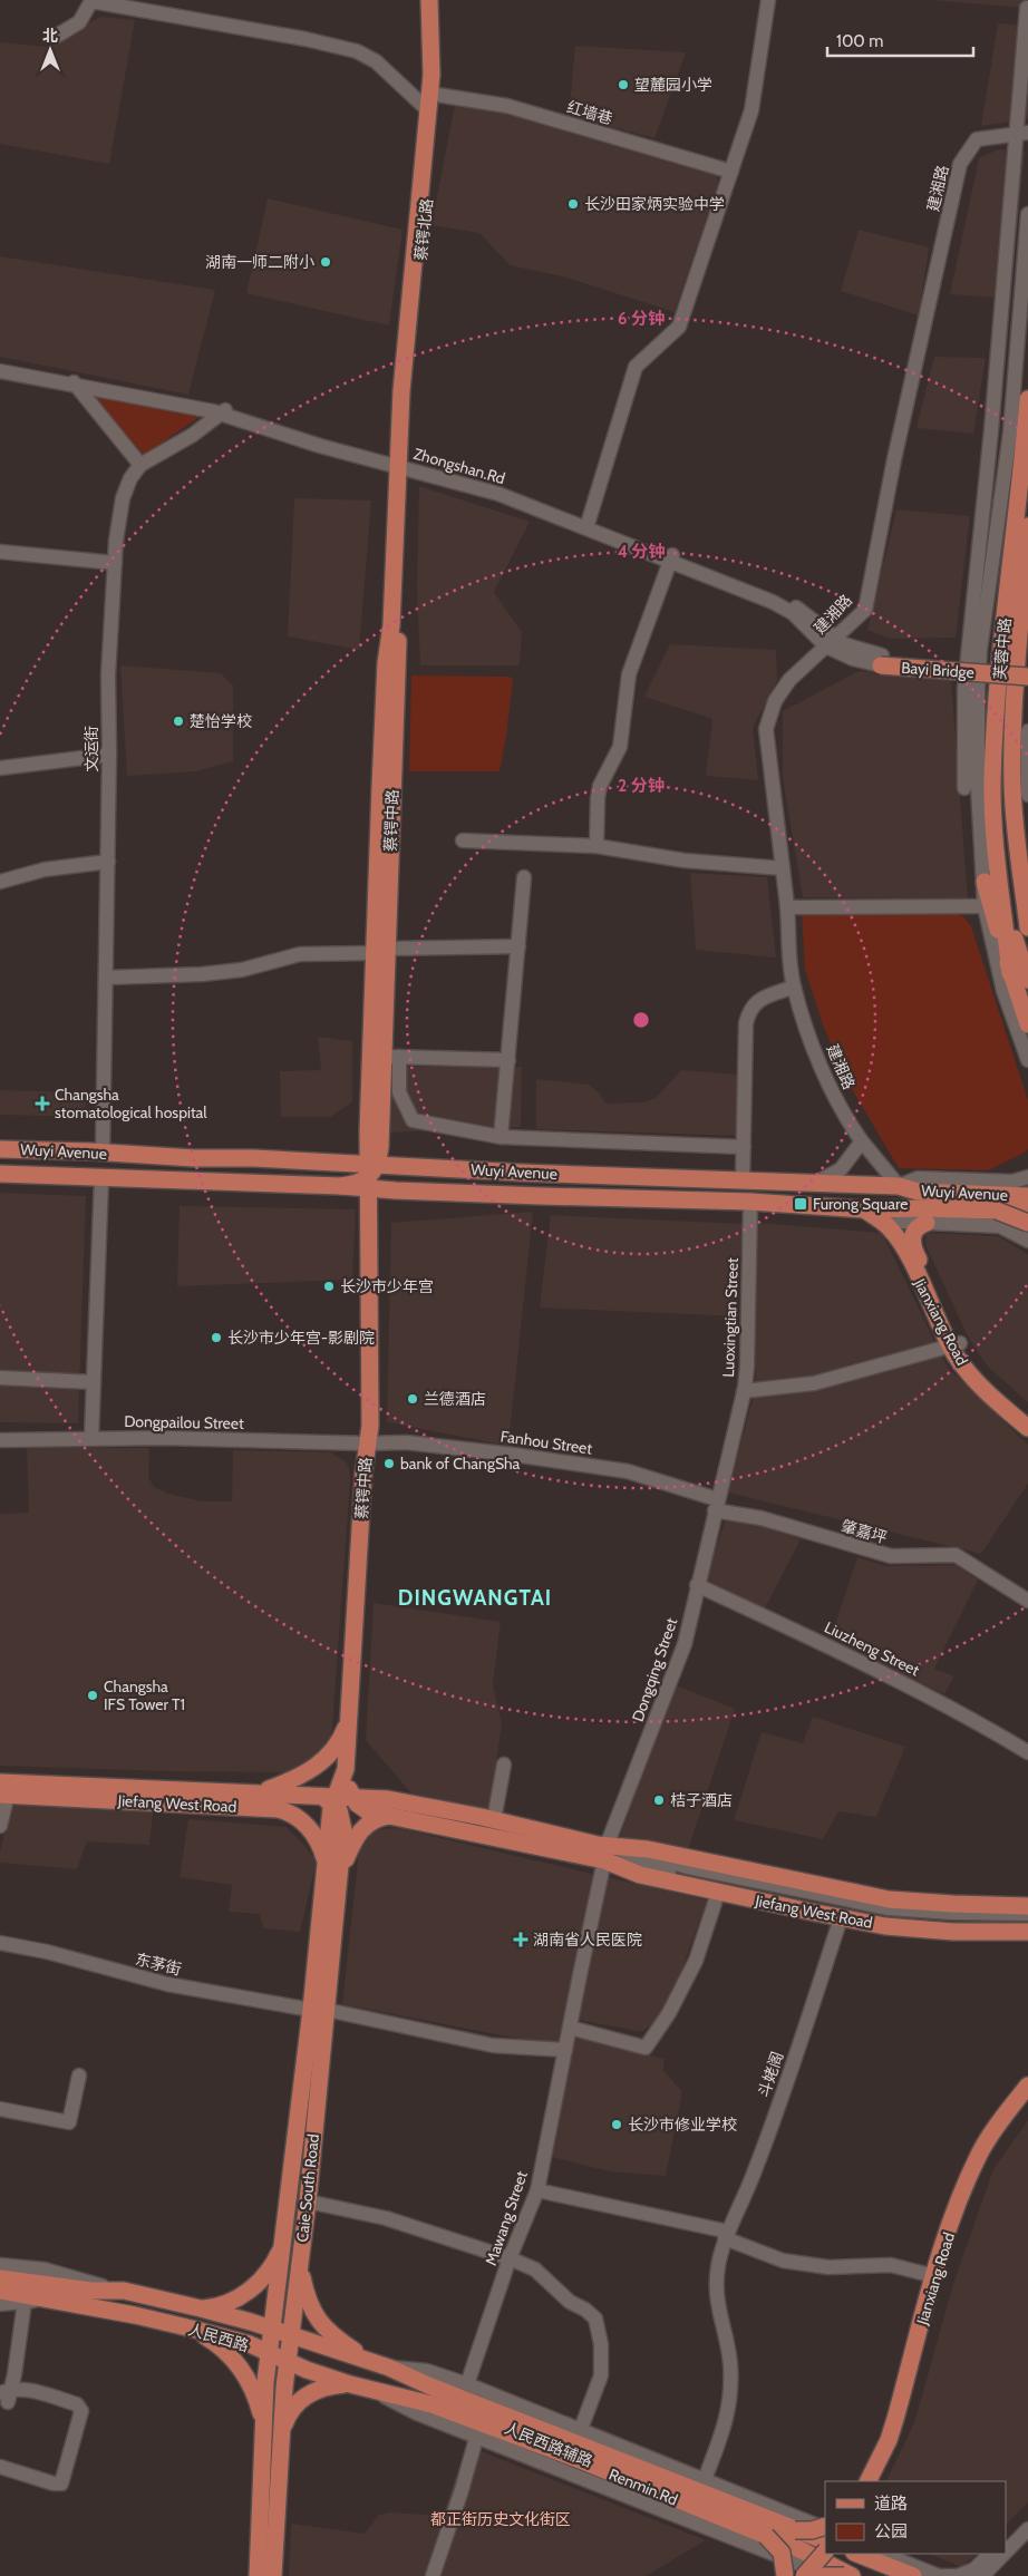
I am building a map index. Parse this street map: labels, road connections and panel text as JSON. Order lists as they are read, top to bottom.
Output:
{
  "streets": {
    "main road": [
      "蔡锷北路",
      "芙蓉中路",
      "Bayi Bridge",
      "蔡锷中路",
      "Wuyi Avenue",
      "Jianxiang Road",
      "Jiefang West Road",
      "Caie South Road",
      "人民西路",
      "Renmin.Rd"
    ],
    "street": [
      "红墙巷",
      "建湘路",
      "Zhongshan.Rd",
      "文运街",
      "Luoxingtian Street",
      "Dongpailou Street",
      "Fanhou Street",
      "肇嘉坪",
      "Liuzheng Street",
      "Dongqing Street",
      "东茅街",
      "斗姥阁",
      "Mawang Street",
      "人民西路辅路"
    ]
  },
  "crossings": [
    ["红墙巷", "蔡锷北路"],
    ["建湘路", "Zhongshan.Rd"],
    ["建湘路", "Wuyi Avenue"],
    ["蔡锷北路", "Zhongshan.Rd"],
    ["蔡锷北路", "蔡锷中路"],
    ["Zhongshan.Rd", "Bayi Bridge"],
    ["Zhongshan.Rd", "蔡锷中路"],
    ["文运街", "Wuyi Avenue"],
    ["蔡锷中路", "Wuyi Avenue"],
    ["蔡锷中路", "Dongpailou Street"],
    ["蔡锷中路", "Fanhou Street"],
    ["蔡锷中路", "Jiefang West Road"],
    ["蔡锷中路", "Caie South Road"],
    ["Wuyi Avenue", "Luoxingtian Street"],
    ["Wuyi Avenue", "Jianxiang Road"],
    ["Luoxingtian Street", "Fanhou Street"],
    ["Luoxingtian Street", "肇嘉坪"],
    ["Luoxingtian Street", "Dongqing Street"],
    ["Dongpailou Street", "Fanhou Street"],
    ["Fanhou Street", "肇嘉坪"],
    ["Fanhou Street", "Dongqing Street"],
    ["肇嘉坪", "Dongqing Street"],
    ["Liuzheng Street", "Dongqing Street"],
    ["Dongqing Street", "Jiefang West Road"],
    ["Dongqing Street", "Mawang Street"],
    ["Jiefang West Road", "斗姥阁"],
    ["Jiefang West Road", "Caie South Road"],
    ["东茅街", "Caie South Road"],
    ["东茅街", "Mawang Street"],
    ["斗姥阁", "人民西路辅路"],
    ["Caie South Road", "人民西路"],
    ["Mawang Street", "人民西路辅路"],
    ["人民西路", "人民西路辅路"],
    ["人民西路", "Renmin.Rd"],
    ["人民西路辅路", "Renmin.Rd"]
  ],
  "districts": ["DINGWANGTAI"],
  "parks": ["都正街历史文化街区"],
  "places": {
    "other": [
      "望麓园小学",
      "长沙田家炳实验中学",
      "湖南一师二附小",
      "楚怡学校",
      "长沙市少年宫",
      "长沙市少年宫-影剧院",
      "兰德酒店",
      "bank of ChangSha",
      "Changsha IFS Tower T1",
      "桔子酒店",
      "长沙市修业学校"
    ],
    "health": ["Changsha stomatological hospital", "湖南省人民医院"],
    "transit": ["Furong Square"]
  },
  "legend": ["道路", "公园"],
  "scale_bar": "100 m",
  "north": "top",
  "rings": ["6 分钟", "4 分钟", "2 分钟"]
}
